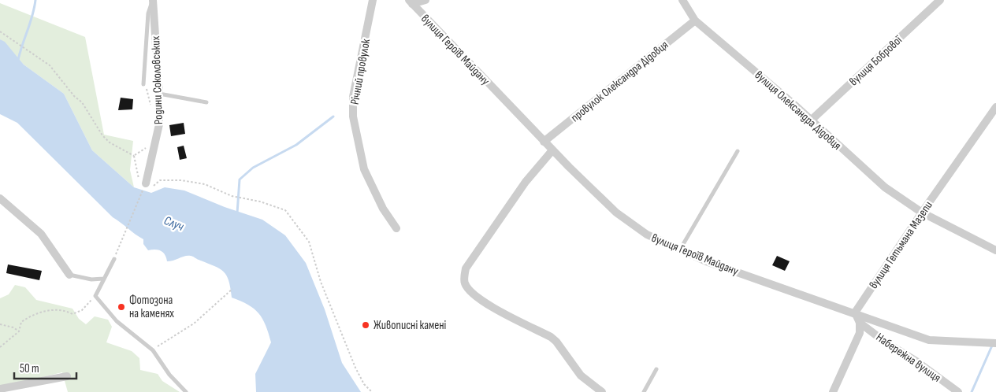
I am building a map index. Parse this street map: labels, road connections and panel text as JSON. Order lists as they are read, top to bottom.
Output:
{
  "streets": {
    "street": [
      "вулиця Героїв Майдану",
      "вулиця Бобрової",
      "Річний провулок",
      "Родини Соколовських",
      "провулок Олександра Дідовця",
      "вулиця Олександра Дідовця",
      "вулиця Гетьмана Мазепи",
      "Набережна вулиця"
    ]
  },
  "crossings": [
    ["вулиця Героїв Майдану", "провулок Олександра Дідовця"],
    ["вулиця Героїв Майдану", "вулиця Гетьмана Мазепи"],
    ["вулиця Бобрової", "вулиця Олександра Дідовця"],
    ["провулок Олександра Дідовця", "вулиця Олександра Дідовця"],
    ["вулиця Олександра Дідовця", "вулиця Гетьмана Мазепи"]
  ],
  "water": ["Случ"],
  "places": ["Фотозона на каменях", "Живописні камені"],
  "scale_bar": "50 m"
}
